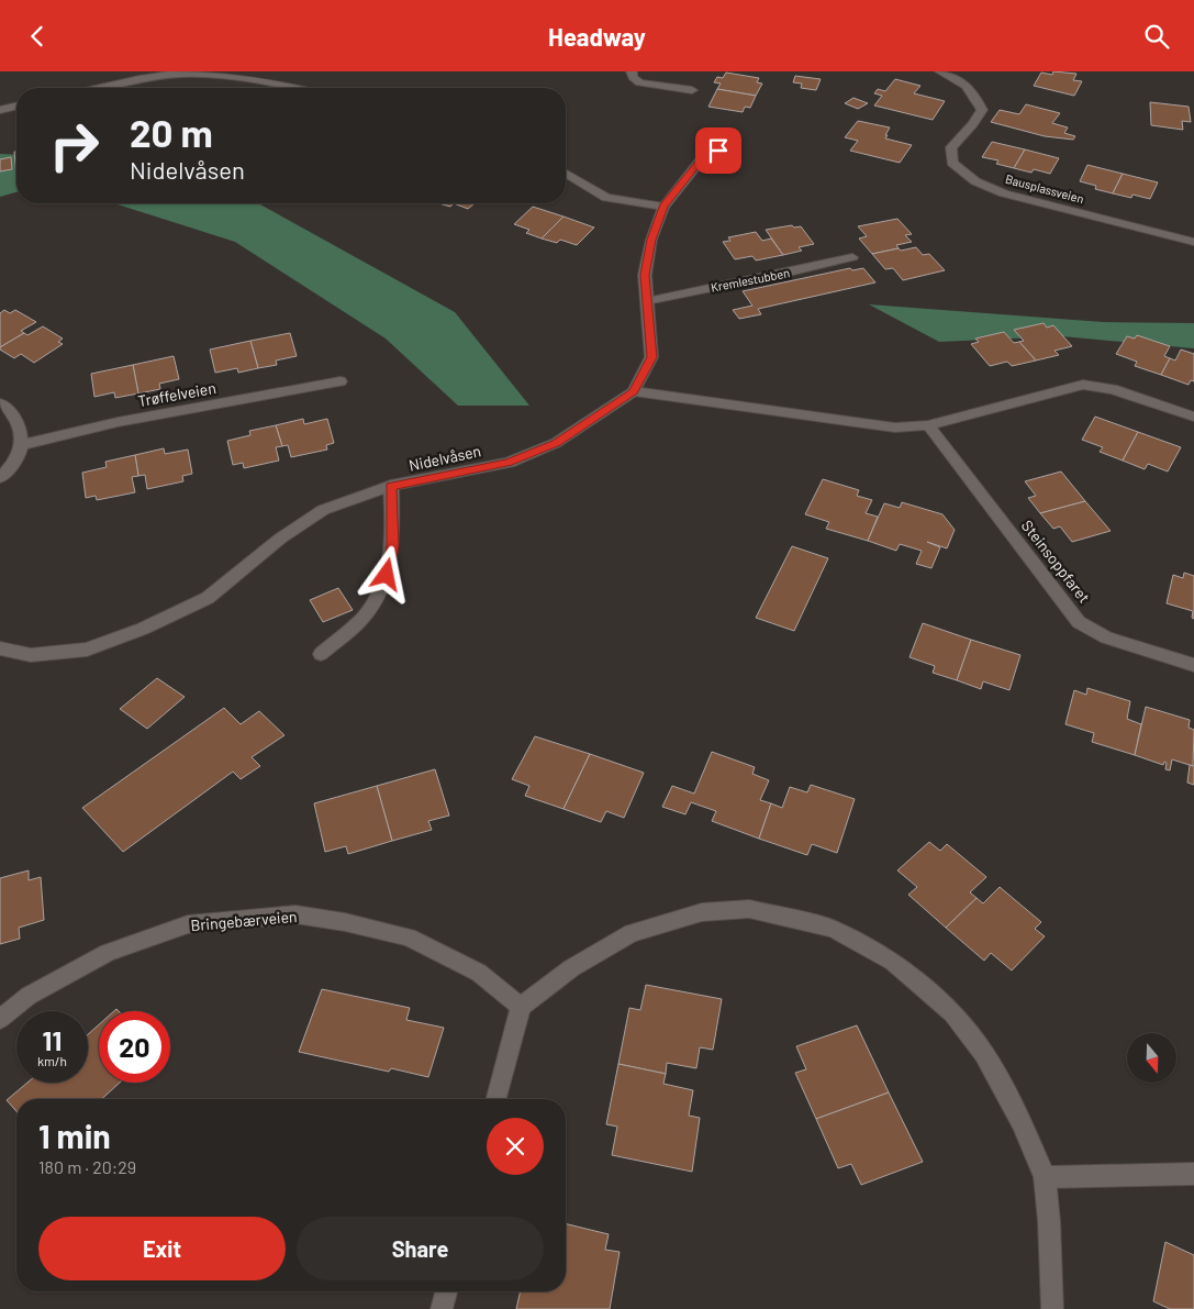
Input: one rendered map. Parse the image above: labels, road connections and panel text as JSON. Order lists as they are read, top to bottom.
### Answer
{
  "streets": {
    "street": [
      "Bausplassveien",
      "Kremlestubben",
      "Trøffelveien",
      "Nidelvåsen",
      "Steinsoppfaret",
      "Bringebærveien"
    ]
  },
  "crossings": [
    ["Kremlestubben", "Nidelvåsen"]
  ],
  "north": "bottom",
  "page": {
    "header": "Headway",
    "turn": ["20 m", "Nidelvåsen"],
    "speed": "11 km/h",
    "limit": "20",
    "heading": ["1 min", "180 m · 20:29"],
    "buttons": ["Exit", "Share"]
  }
}
